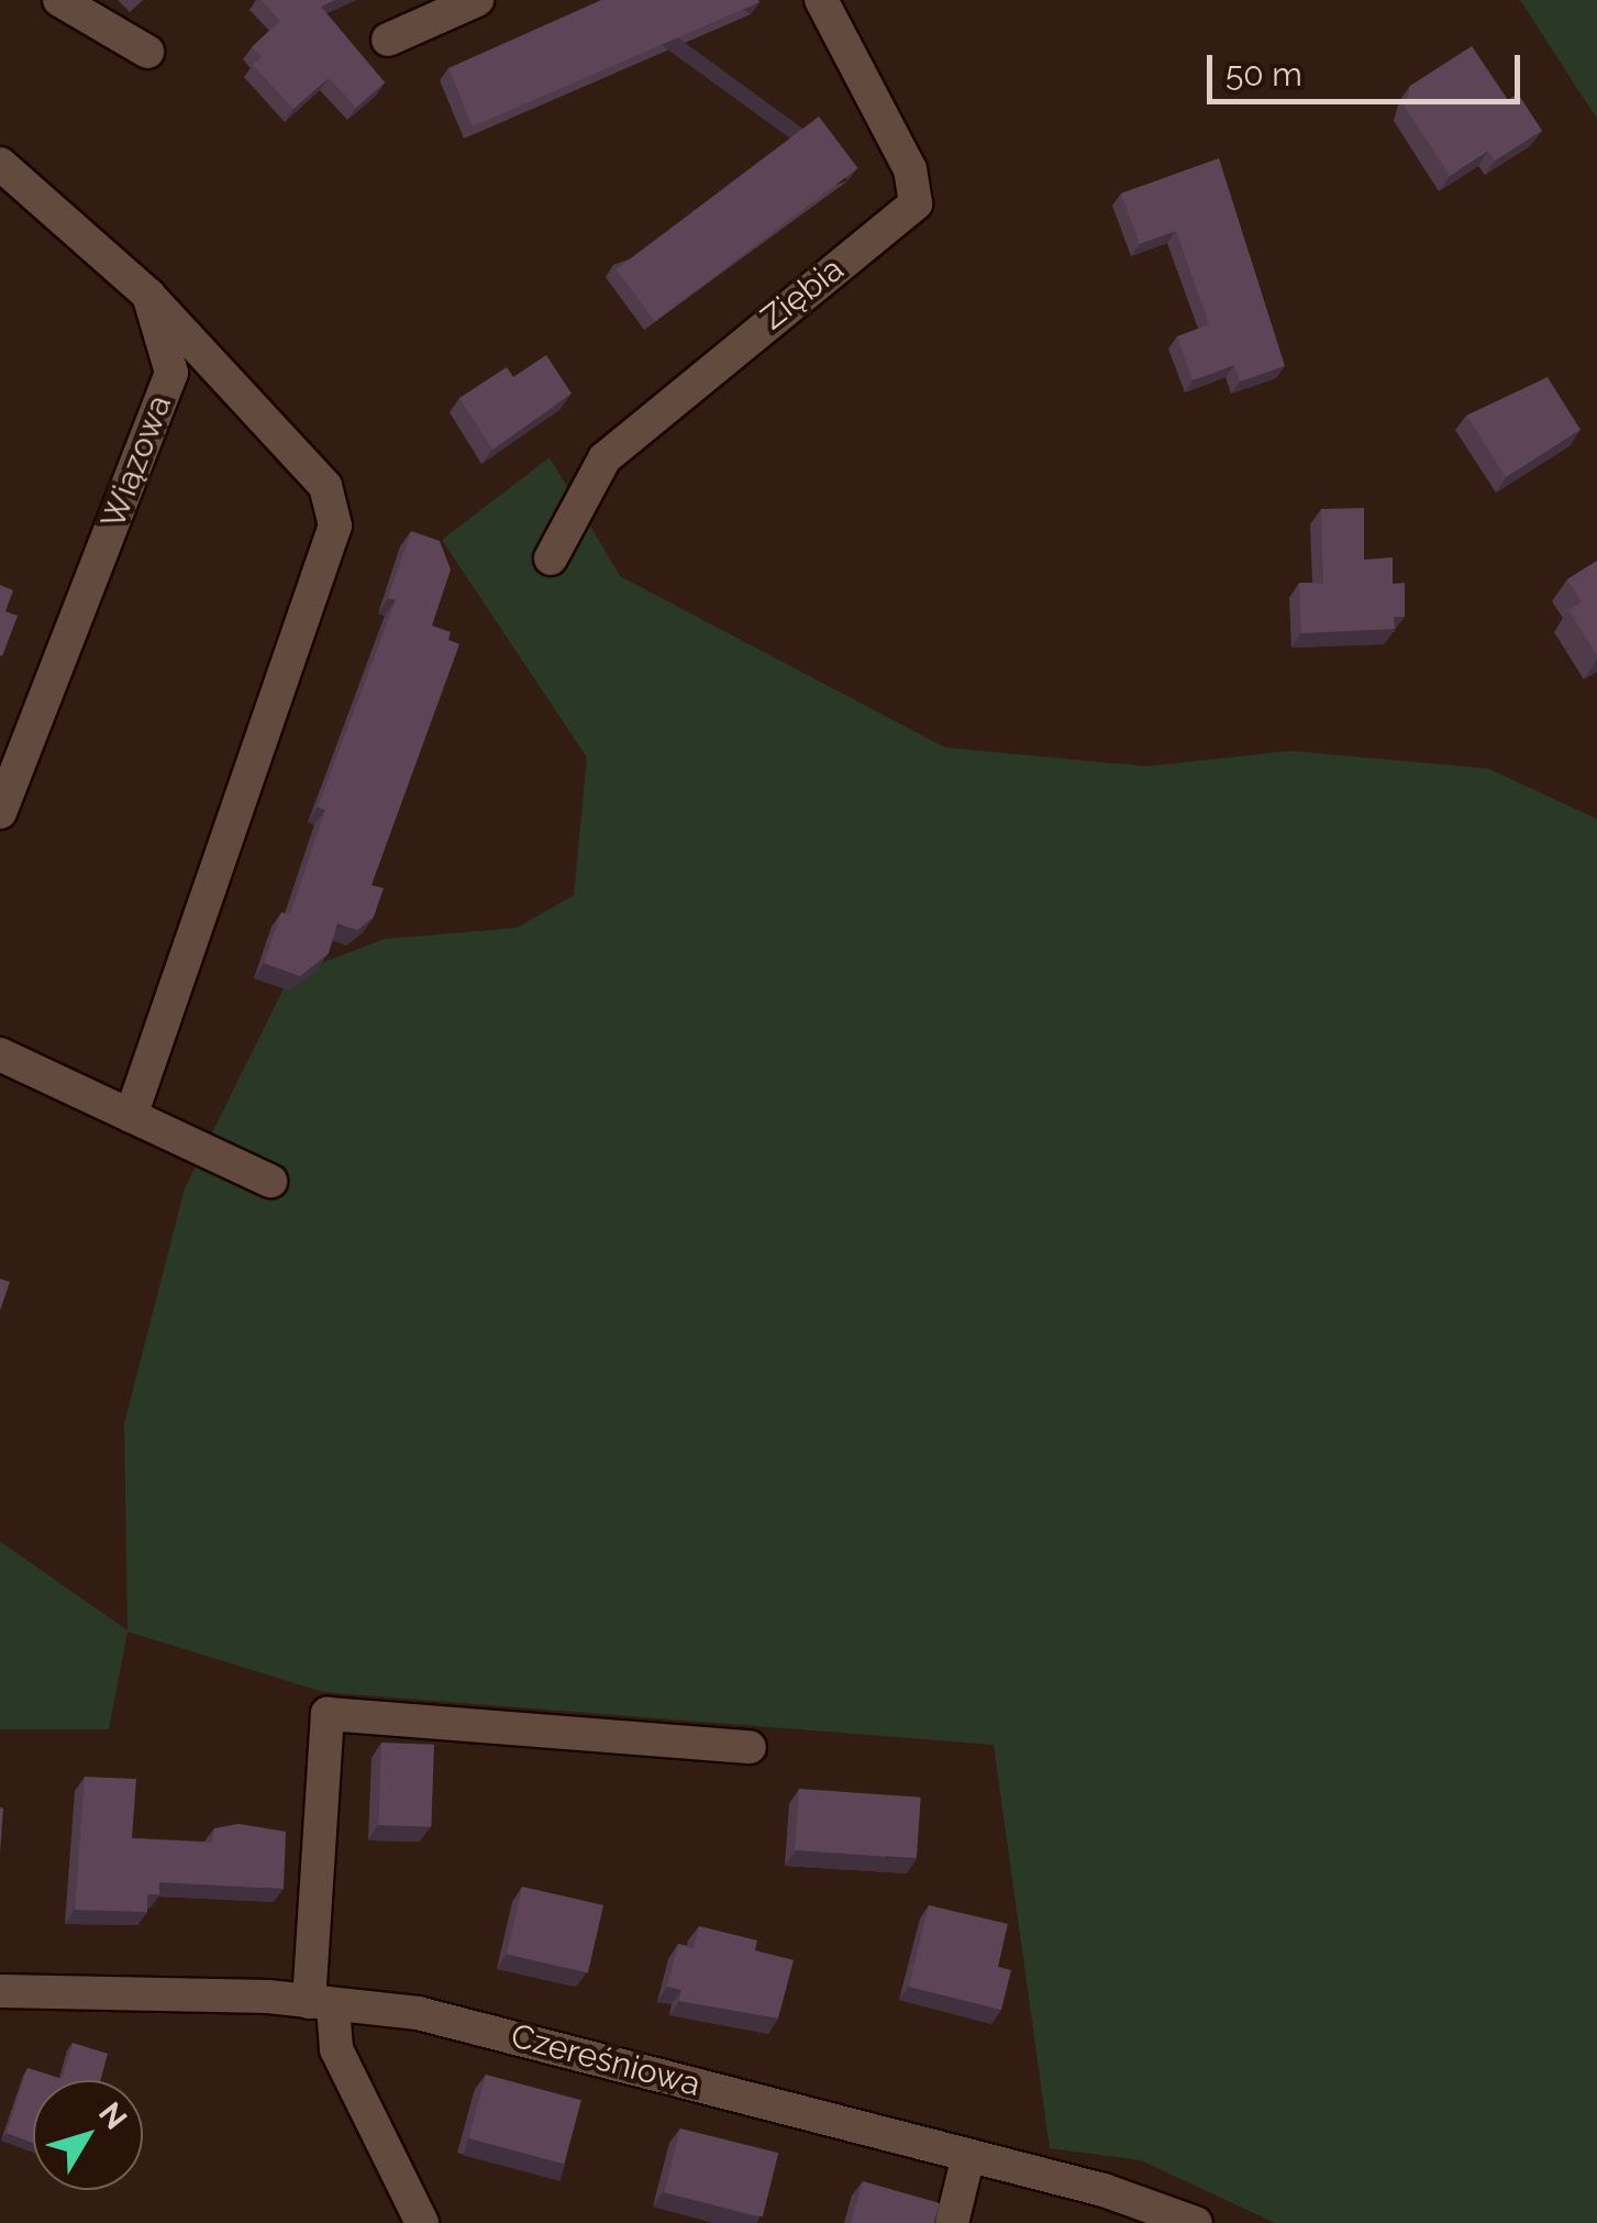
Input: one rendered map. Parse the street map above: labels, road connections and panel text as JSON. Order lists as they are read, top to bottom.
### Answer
{
  "streets": {
    "street": ["Ziębia", "Wiązowa", "Czereśniowa"]
  },
  "scale_bar": "50 m",
  "north": "top right"
}
